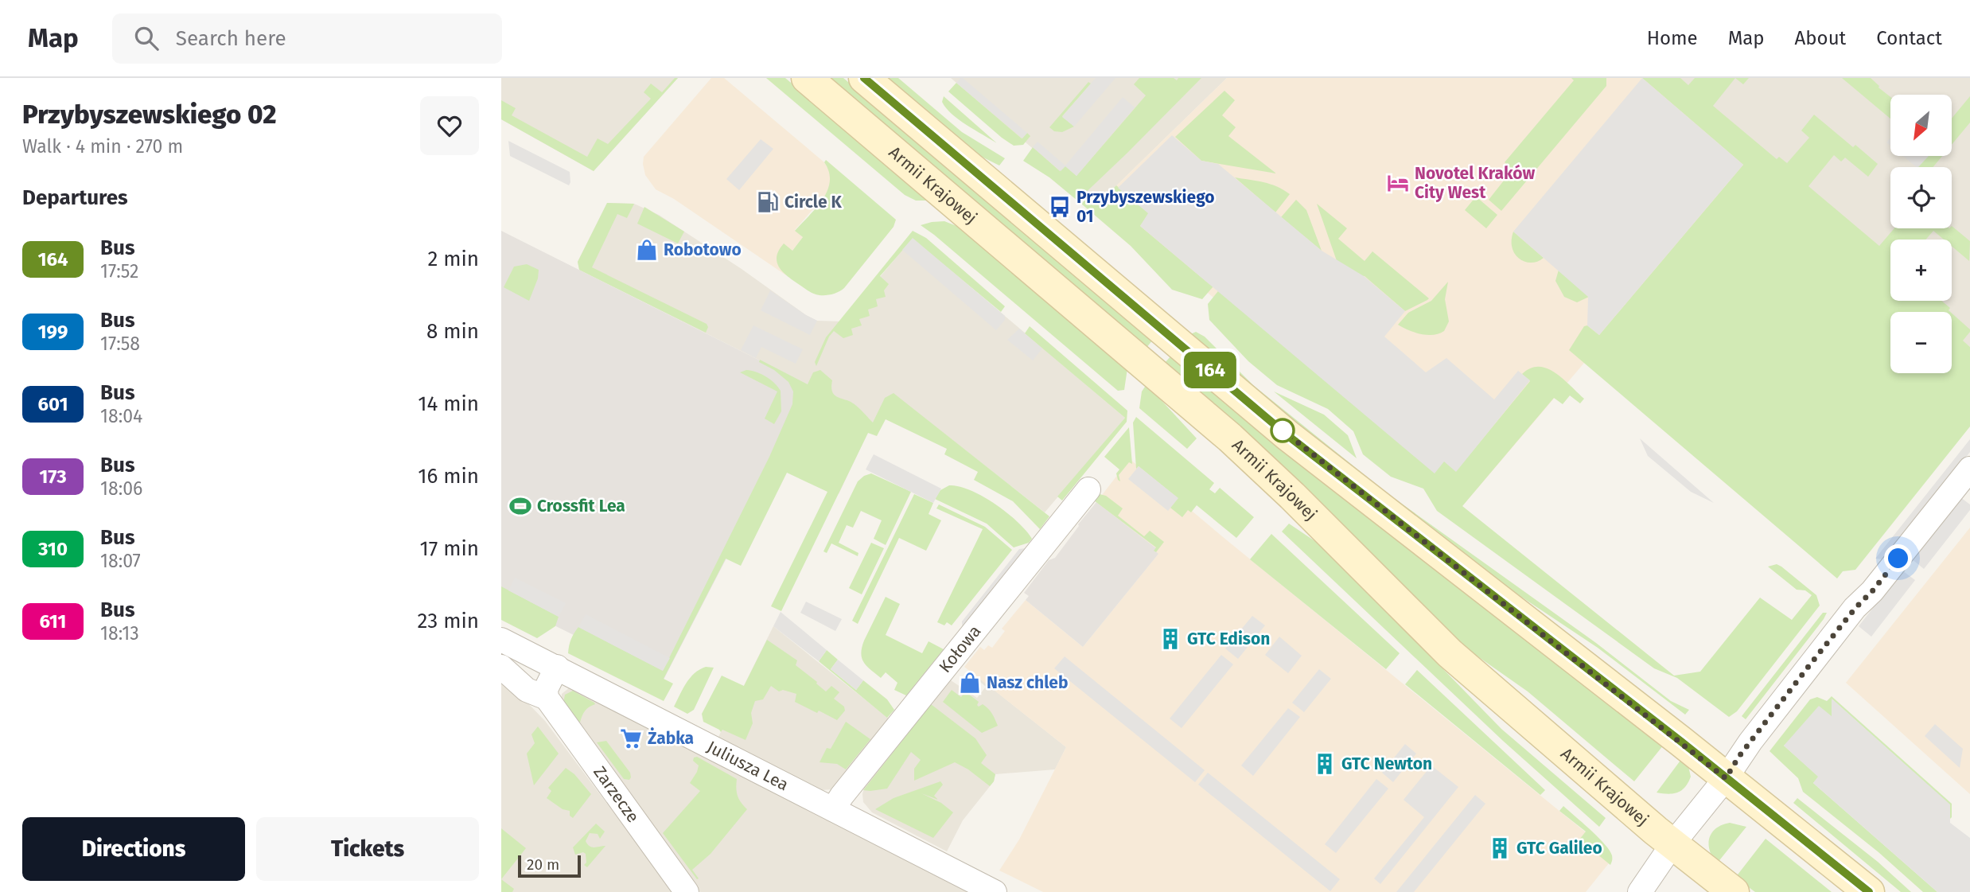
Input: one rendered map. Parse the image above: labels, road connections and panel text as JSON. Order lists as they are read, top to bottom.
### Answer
{
  "streets": {
    "main road": ["Armii Krajowej"],
    "street": ["Kołowa", "Juliusza Lea", "Zarzecze"]
  },
  "crossings": [
    ["Kołowa", "Juliusza Lea"]
  ],
  "places": {
    "hotel": ["Novotel Kraków City West"],
    "fuel station": ["Circle K"],
    "bus stop": ["Przybyszewskiego 01"],
    "shop": ["Robotowo", "Nasz chleb"],
    "sports": ["Crossfit Lea"],
    "building": ["GTC Edison", "GTC Newton", "GTC Galileo"],
    "supermarket": ["Żabka"]
  },
  "lines": ["bus line 164"],
  "scale_bar": "20 m",
  "north": "bottom left",
  "page": {
    "header": "Map",
    "search": "Search here",
    "nav": [
      "Home",
      "Map",
      "About",
      "Contact"
    ],
    "heading": [
      ["Przybyszewskiego 02", "Walk · 4 min · 270 m"],
      "Departures"
    ],
    "on_map": "164",
    "map_buttons": ["+", "−"],
    "list": [
      {
        "mark": "164",
        "name": "Bus",
        "note": "17:52",
        "value": "2 min"
      },
      {
        "mark": "199",
        "name": "Bus",
        "note": "17:58",
        "value": "8 min"
      },
      {
        "mark": "601",
        "name": "Bus",
        "note": "18:04",
        "value": "14 min"
      },
      {
        "mark": "173",
        "name": "Bus",
        "note": "18:06",
        "value": "16 min"
      },
      {
        "mark": "310",
        "name": "Bus",
        "note": "18:07",
        "value": "17 min"
      },
      {
        "mark": "611",
        "name": "Bus",
        "note": "18:13",
        "value": "23 min"
      }
    ],
    "buttons": ["Directions", "Tickets"],
    "scale": "20 m"
  }
}
